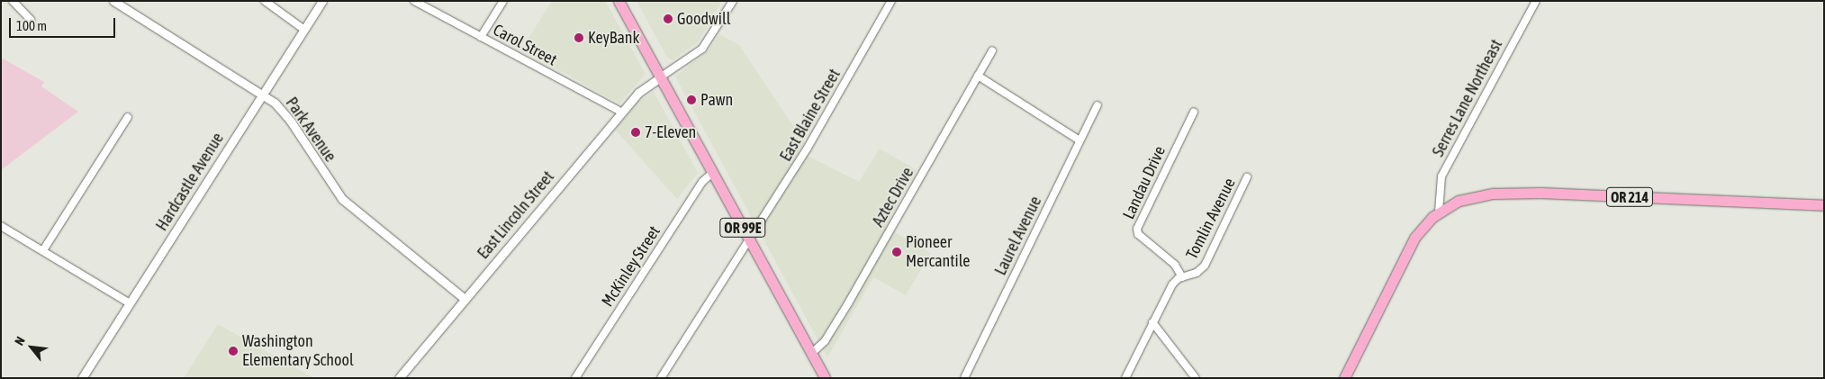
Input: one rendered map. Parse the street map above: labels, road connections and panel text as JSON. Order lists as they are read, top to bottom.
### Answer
{
  "streets": {
    "main road": ["OR 214", "OR 99E"],
    "street": [
      "Carol Street",
      "Serres Lane Northeast",
      "East Blaine Street",
      "Park Avenue",
      "Hardcastle Avenue",
      "Landau Drive",
      "Aztec Drive",
      "East Lincoln Street",
      "Tomlin Avenue",
      "Laurel Avenue",
      "McKinley Street"
    ]
  },
  "crossings": [
    ["Carol Street", "East Lincoln Street"],
    ["Serres Lane Northeast", "OR 214"],
    ["East Blaine Street", "OR 99E"],
    ["Park Avenue", "Hardcastle Avenue"],
    ["Park Avenue", "East Lincoln Street"],
    ["Landau Drive", "Tomlin Avenue"],
    ["Aztec Drive", "OR 99E"],
    ["East Lincoln Street", "OR 99E"],
    ["OR 99E", "McKinley Street"]
  ],
  "places": [
    "Goodwill",
    "KeyBank",
    "Pawn",
    "7-Eleven",
    "Pioneer Mercantile",
    "Washington Elementary School"
  ],
  "scale_bar": "100 m",
  "north": "top left"
}
